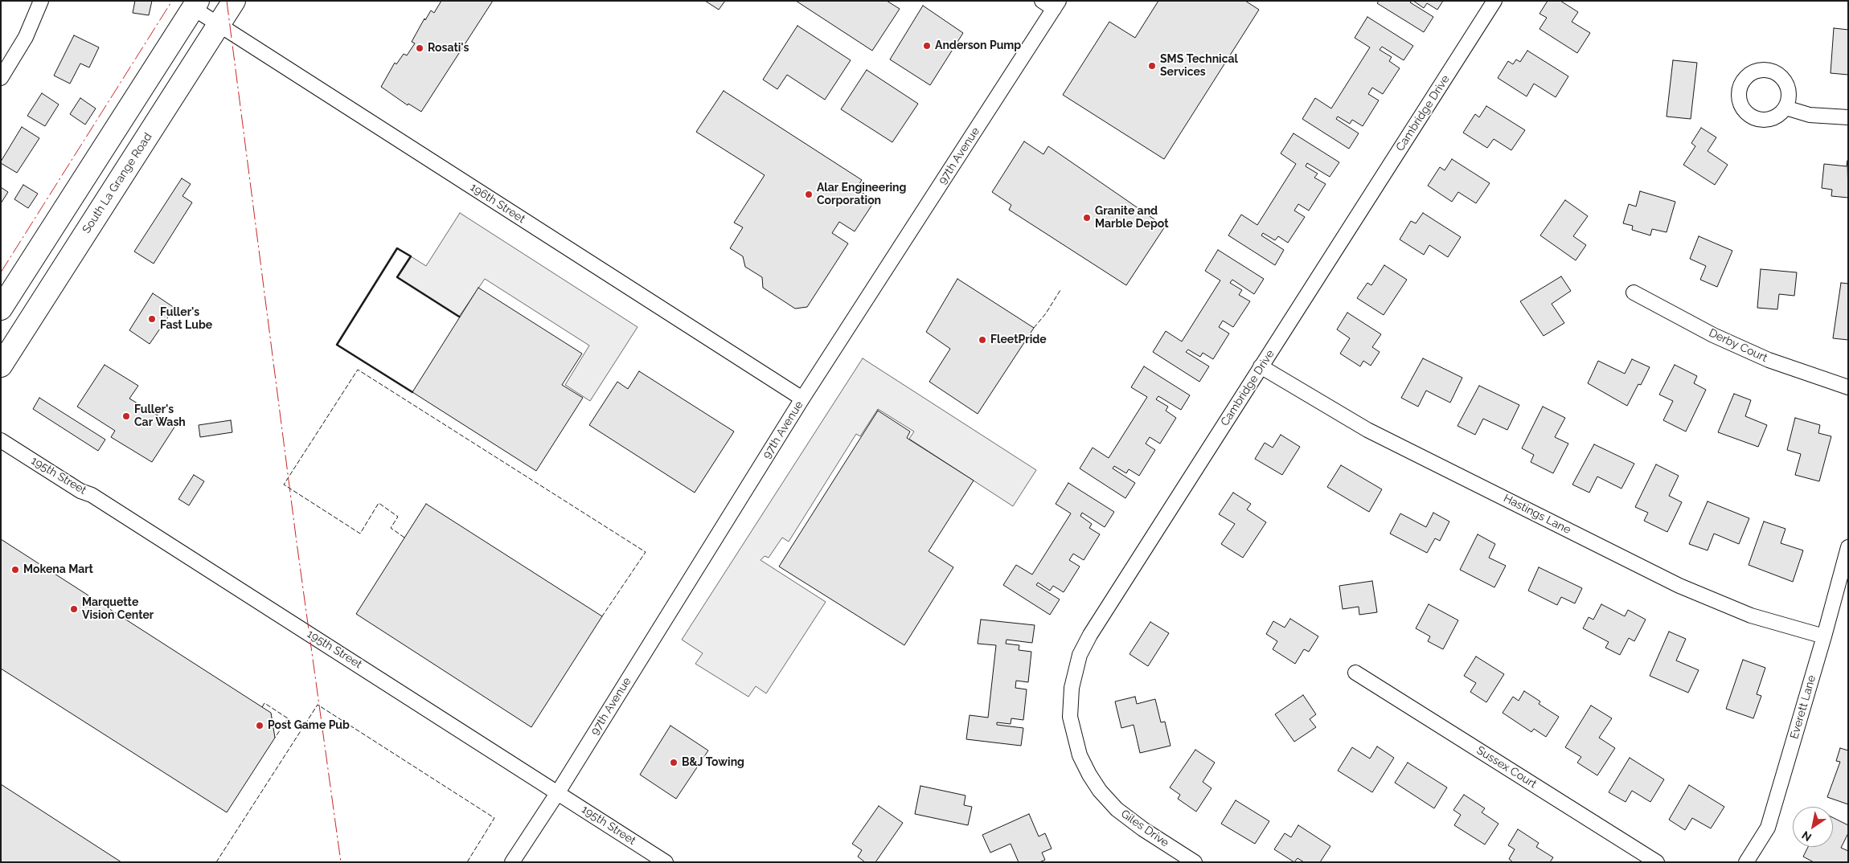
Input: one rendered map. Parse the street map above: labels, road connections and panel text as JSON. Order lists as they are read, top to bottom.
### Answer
{
  "streets": {
    "main road": ["South La Grange Road"],
    "street": [
      "Cambridge Drive",
      "97th Avenue",
      "196th Street",
      "Derby Court",
      "195th Street",
      "Hastings Lane",
      "Everett Lane",
      "Sussex Court",
      "Giles Drive"
    ]
  },
  "crossings": [
    ["Cambridge Drive", "Hastings Lane"],
    ["Cambridge Drive", "Giles Drive"],
    ["97th Avenue", "196th Street"],
    ["97th Avenue", "195th Street"],
    ["South La Grange Road", "196th Street"],
    ["Hastings Lane", "Everett Lane"]
  ],
  "places": [
    "Anderson Pump",
    "Rosati's",
    "SMS Technical Services",
    "Alar Engineering Corporation",
    "Granite and Marble Depot",
    "Fuller's Fast Lube",
    "FleetPride",
    "Fuller's Car Wash",
    "Mokena Mart",
    "Marquette Vision Center",
    "Post Game Pub",
    "B&J Towing"
  ],
  "north": "bottom left"
}
